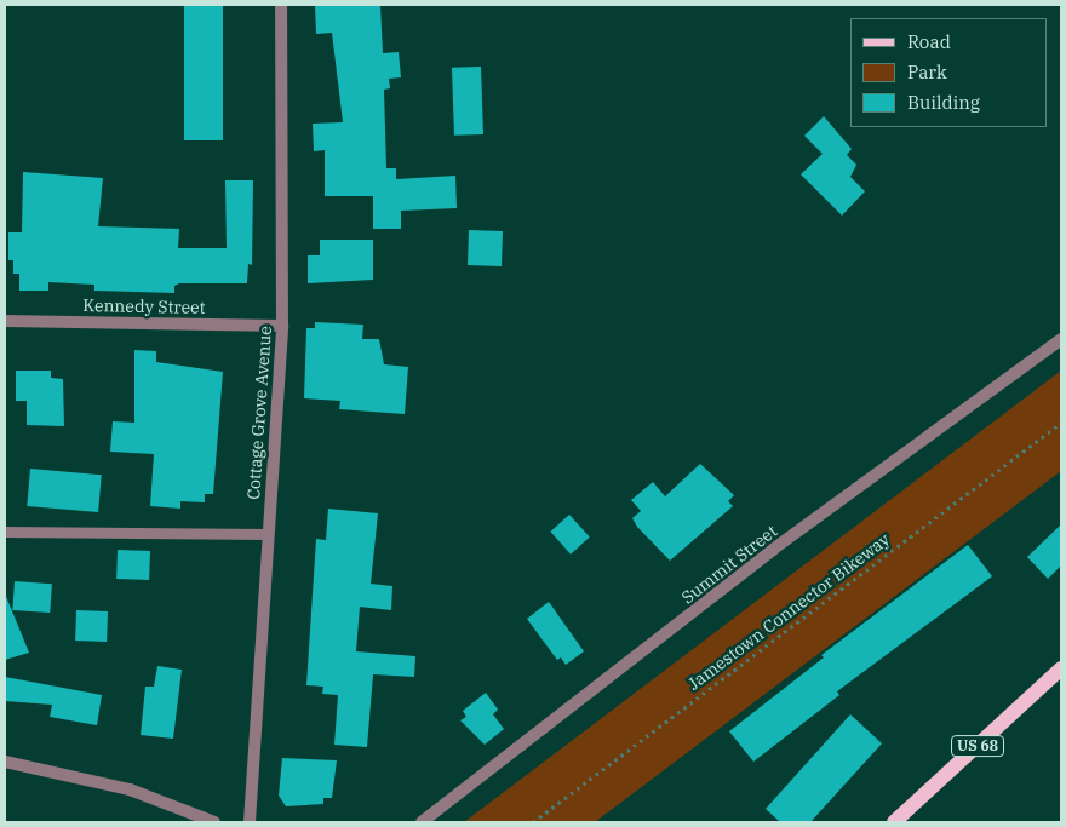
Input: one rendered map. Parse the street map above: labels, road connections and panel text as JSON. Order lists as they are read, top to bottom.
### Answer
{
  "streets": {
    "main road": ["US 68"],
    "street": ["Kennedy Street", "Cottage Grove Avenue", "Summit Street"],
    "path": ["Jamestown Connector Bikeway"]
  },
  "crossings": [
    ["Kennedy Street", "Cottage Grove Avenue"]
  ],
  "legend": ["Road", "Park", "Building"]
}
